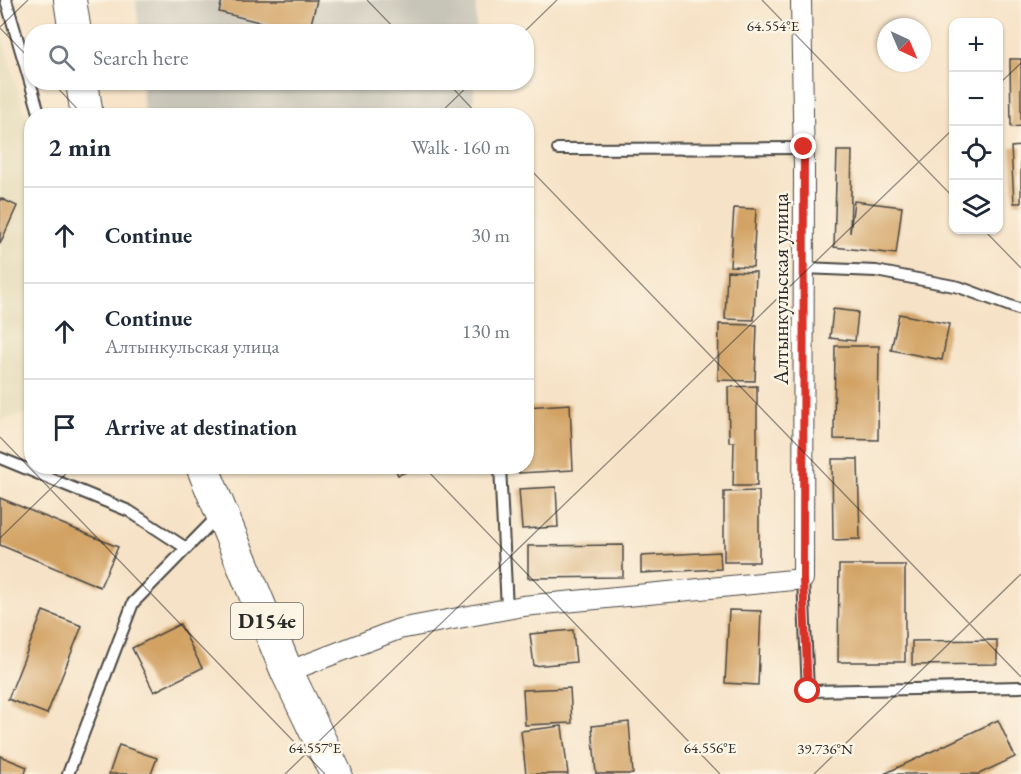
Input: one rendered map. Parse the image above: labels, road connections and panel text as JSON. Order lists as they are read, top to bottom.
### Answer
{
  "streets": {
    "main road": ["D154e"],
    "street": ["Алтынкульская улица"]
  },
  "north": "bottom right",
  "page": {
    "map_buttons": ["+", "−"],
    "search": "Search here",
    "heading": ["2 min", "Walk · 160 m"],
    "list": [
      ["Continue", "30 m"],
      ["Continue", "Алтынкульская улица", "130 m"],
      "Arrive at destination"
    ]
  },
  "coordinates": [
    "64.554°E",
    "64.557°E",
    "64.556°E",
    "39.736°N"
  ]
}
